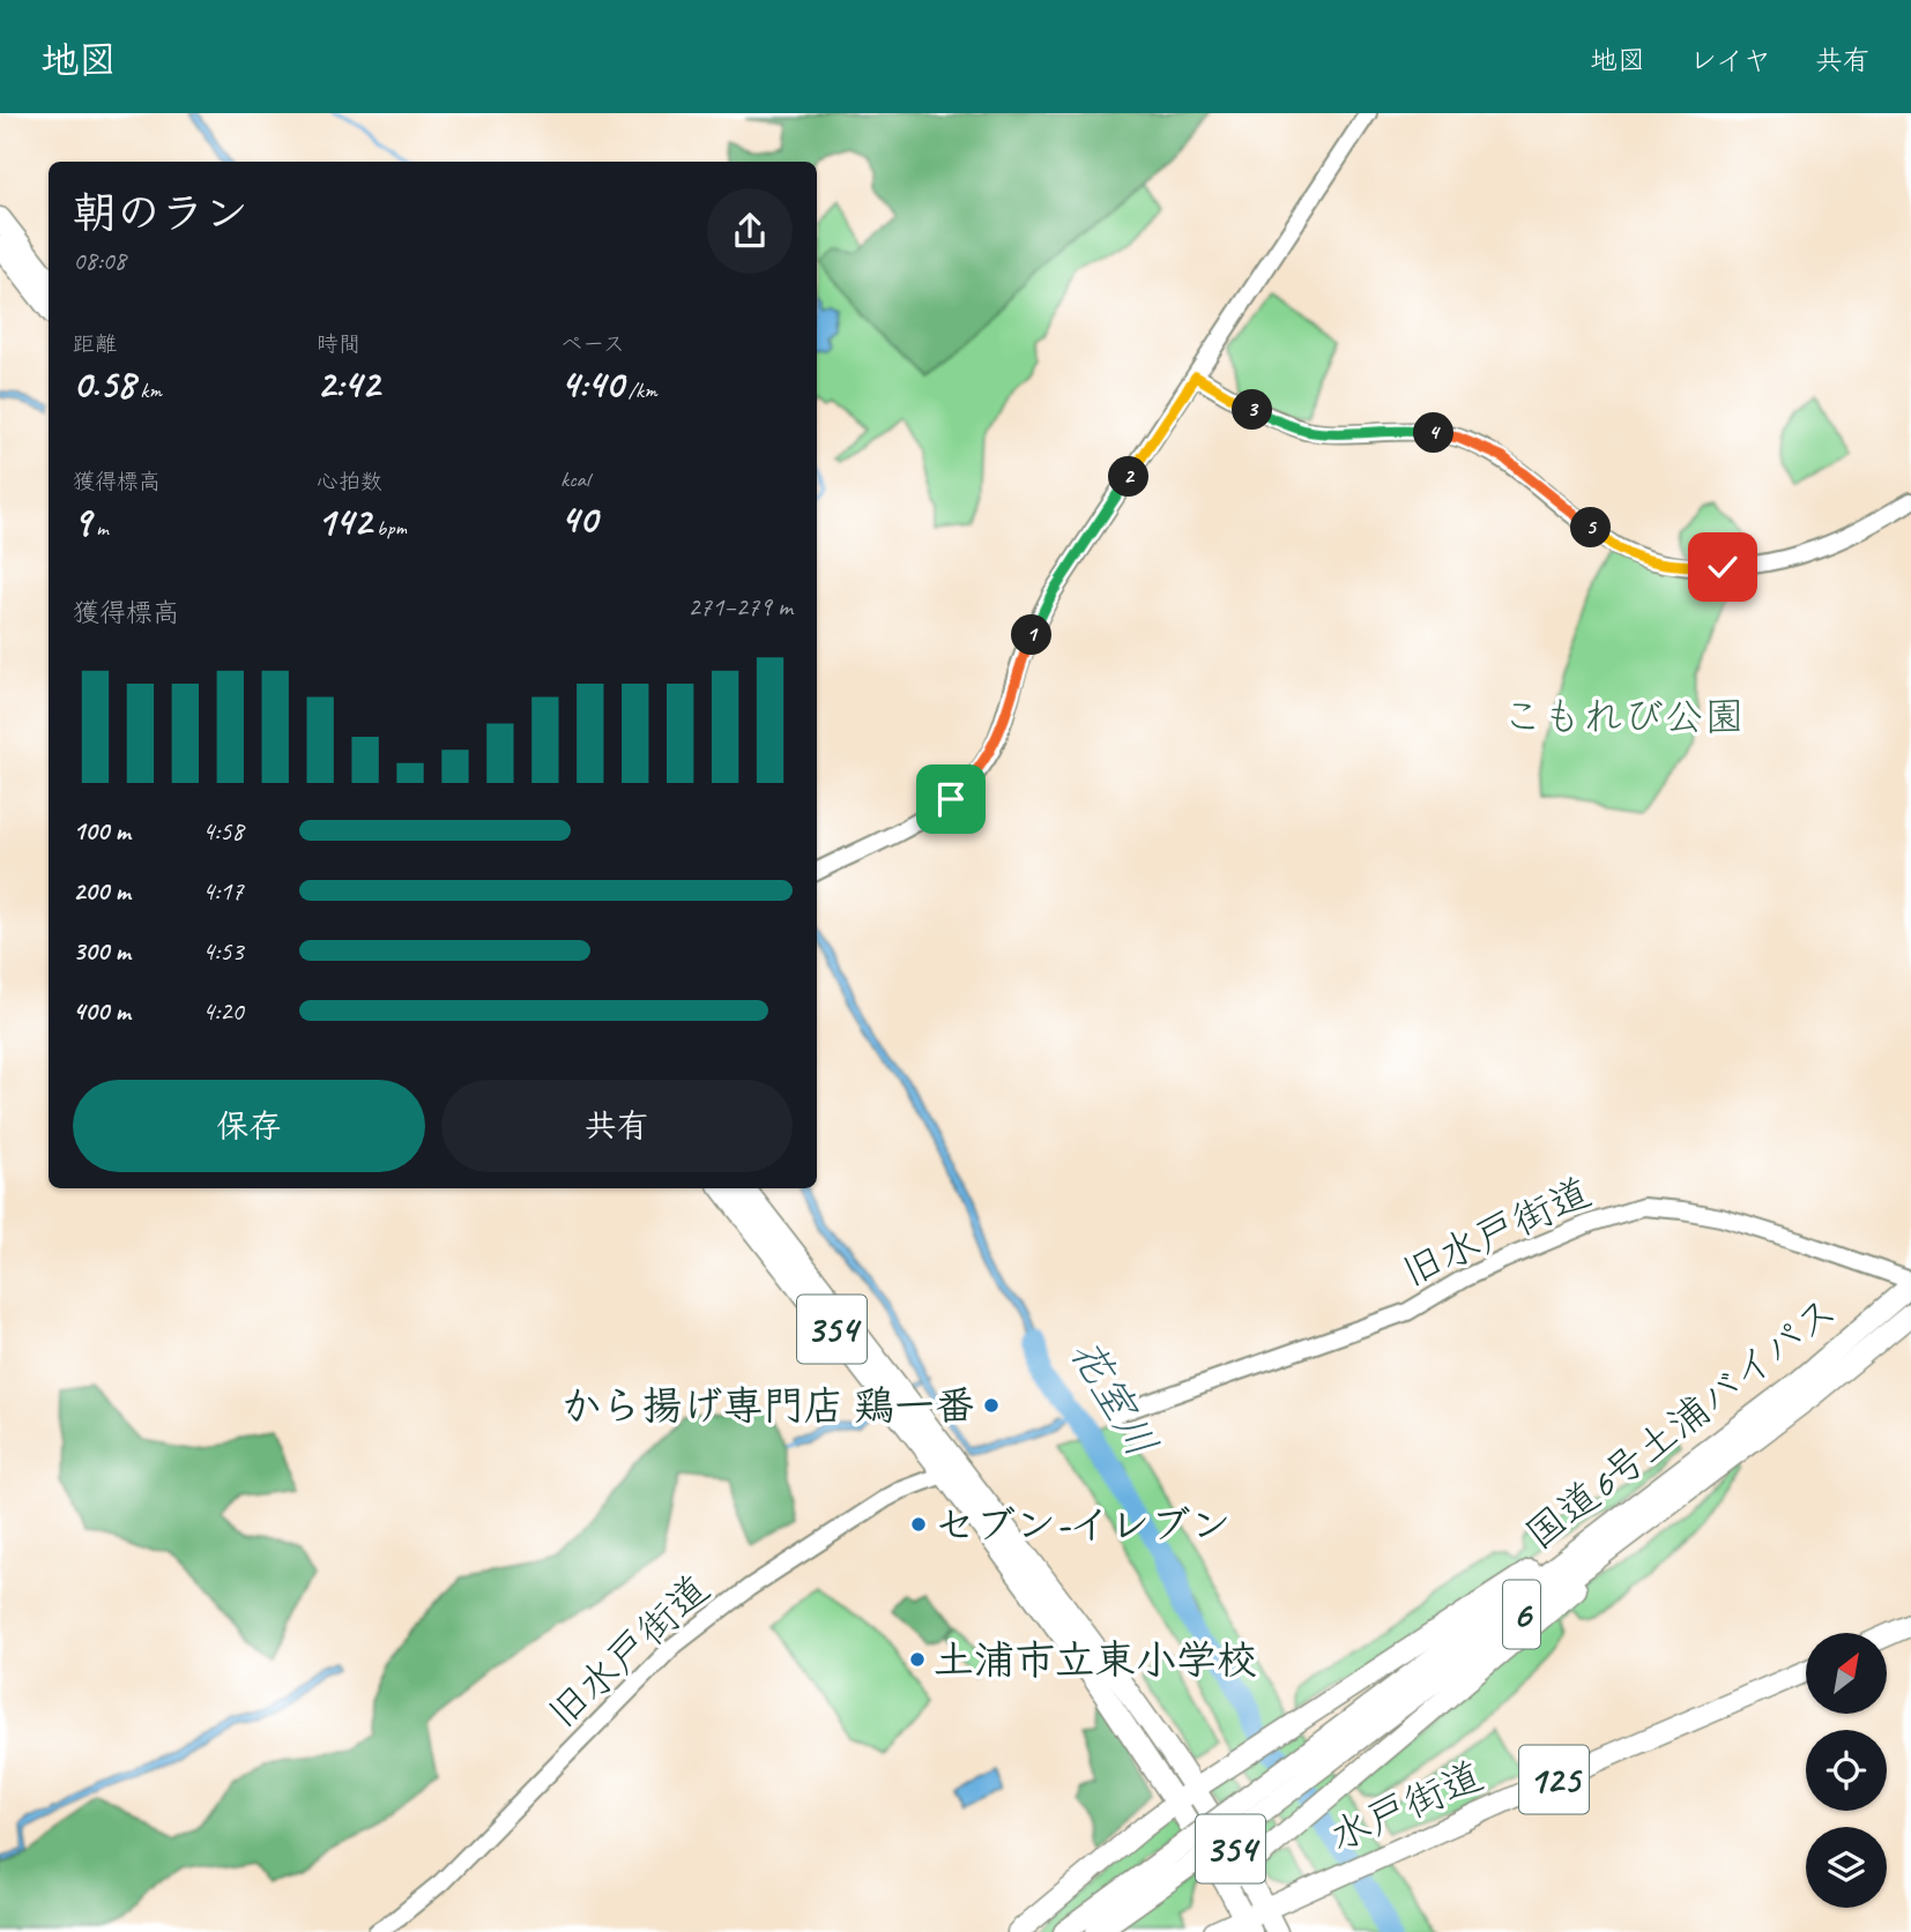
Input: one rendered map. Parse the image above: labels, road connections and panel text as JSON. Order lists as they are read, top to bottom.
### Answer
{
  "streets": {
    "highway": [
      "354",
      "国道6号土浦バイパス",
      "6",
      "125",
      "水戸街道"
    ],
    "street": ["旧水戸街道"]
  },
  "crossings": [
    ["旧水戸街道", "354"],
    ["旧水戸街道", "国道6号土浦バイパス"],
    ["354", "水戸街道"]
  ],
  "water": ["花室川"],
  "parks": ["こもれび公園"],
  "places": ["から揚げ専門店 鶏一番", "セブン-イレブン", "土浦市立東小学校"],
  "north": "top right",
  "page": {
    "header": "地図",
    "nav": ["地図", "レイヤ", "共有"],
    "heading": ["朝のラン", "08:08"],
    "stats": [
      ["距離", "0.58 km"],
      ["時間", "2:42"],
      ["ペース", "4:40 /km"],
      ["獲得標高", "9 m"],
      ["心拍数", "142 bpm"],
      ["kcal", "40"]
    ],
    "pins": [
      "3",
      "4",
      "2",
      "5",
      "1"
    ],
    "chart": ["獲得標高", "271–279 m"],
    "list": [
      {
        "name": "100 m",
        "note": "4:58"
      },
      {
        "name": "200 m",
        "note": "4:17"
      },
      {
        "name": "300 m",
        "note": "4:53"
      },
      {
        "name": "400 m",
        "note": "4:20"
      }
    ],
    "buttons": ["保存", "共有"]
  }
}
